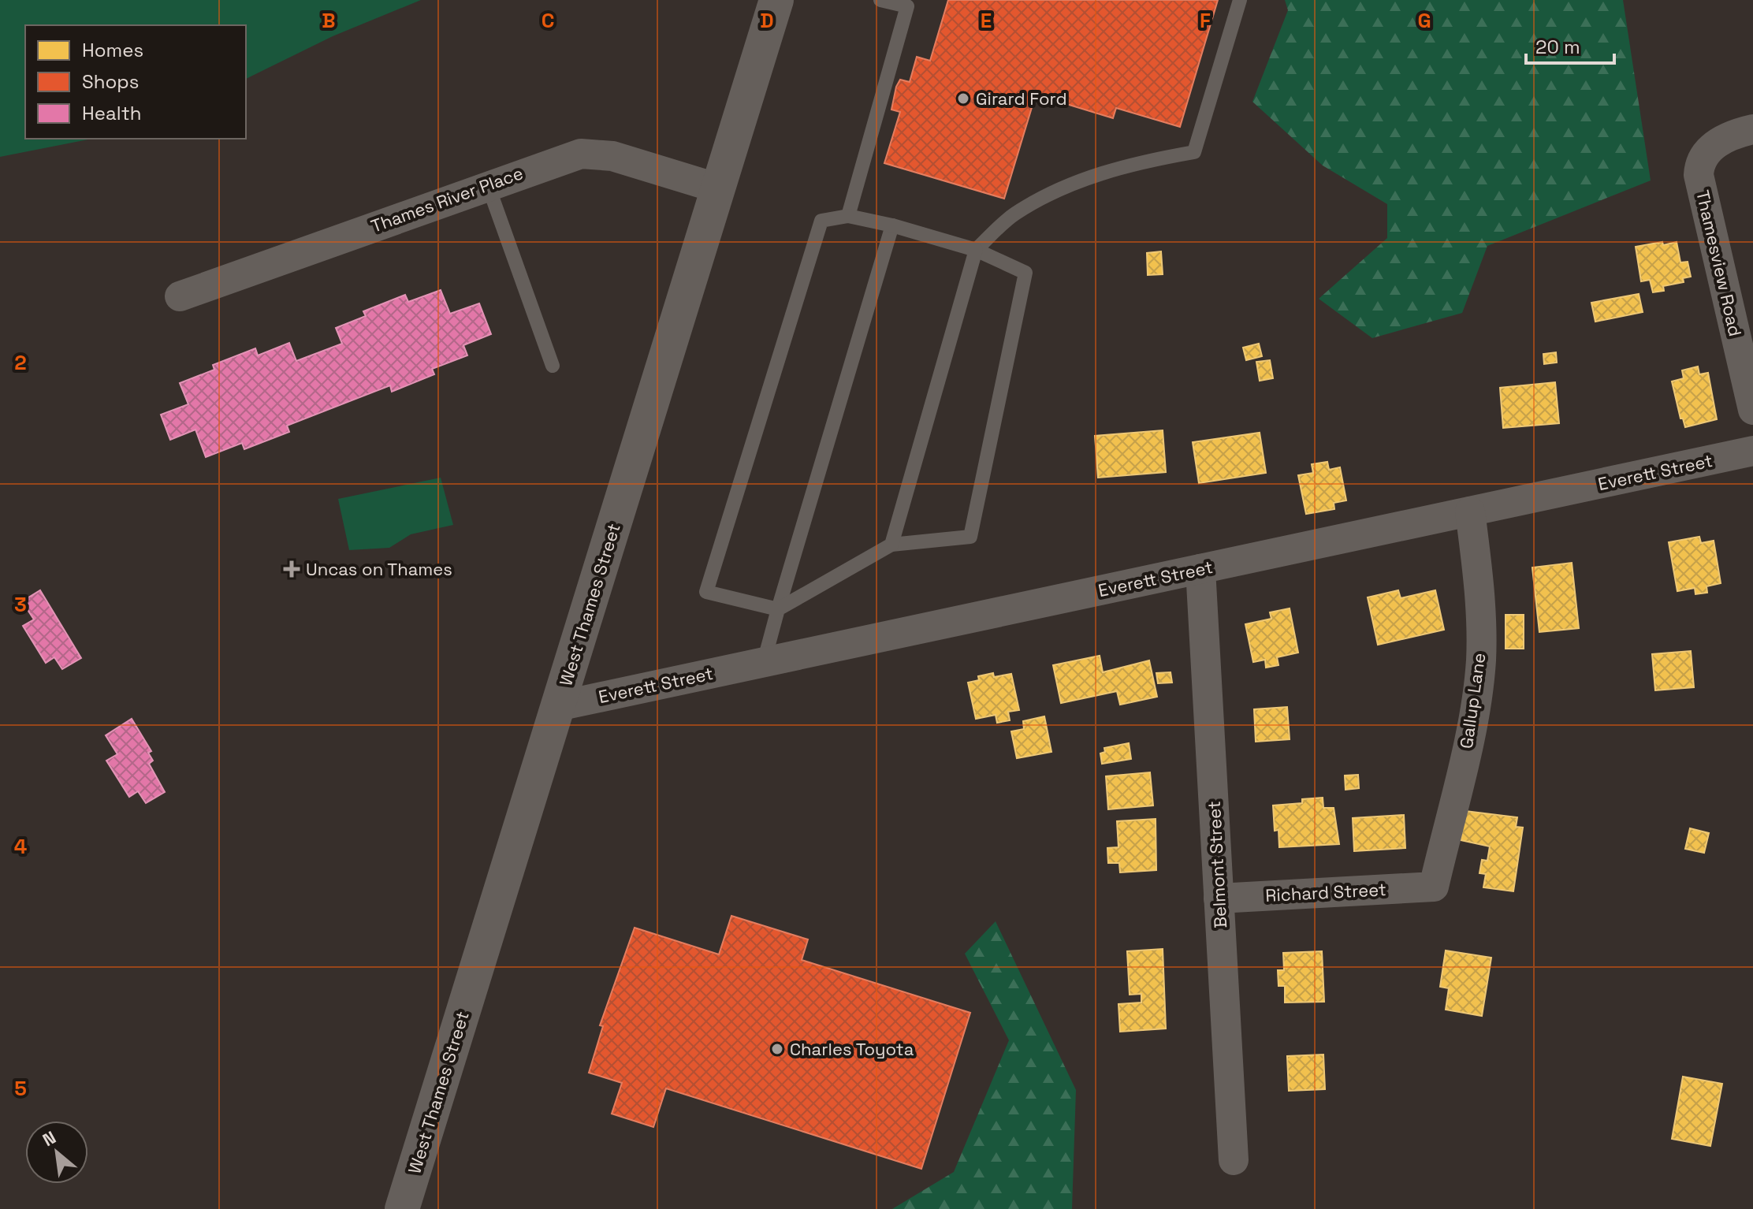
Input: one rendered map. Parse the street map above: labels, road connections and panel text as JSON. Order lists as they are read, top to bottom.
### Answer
{
  "streets": {
    "main road": ["West Thames Street"],
    "street": [
      "Thames River Place",
      "Thamesview Road",
      "Everett Street",
      "Gallup Lane",
      "Belmont Street",
      "Richard Street"
    ]
  },
  "crossings": [
    ["Thames River Place", "West Thames Street"],
    ["Everett Street", "West Thames Street"],
    ["Everett Street", "Gallup Lane"],
    ["Everett Street", "Belmont Street"],
    ["Gallup Lane", "Richard Street"],
    ["Belmont Street", "Richard Street"]
  ],
  "places": {
    "other": ["Girard Ford", "Charles Toyota"],
    "health": ["Uncas on Thames"]
  },
  "legend": ["Homes", "Shops", "Health"],
  "scale_bar": "20 m",
  "north": "top left",
  "grid": {
    "columns": [
      "B",
      "C",
      "D",
      "E",
      "F",
      "G"
    ],
    "rows": [
      "2",
      "3",
      "4",
      "5"
    ]
  }
}
